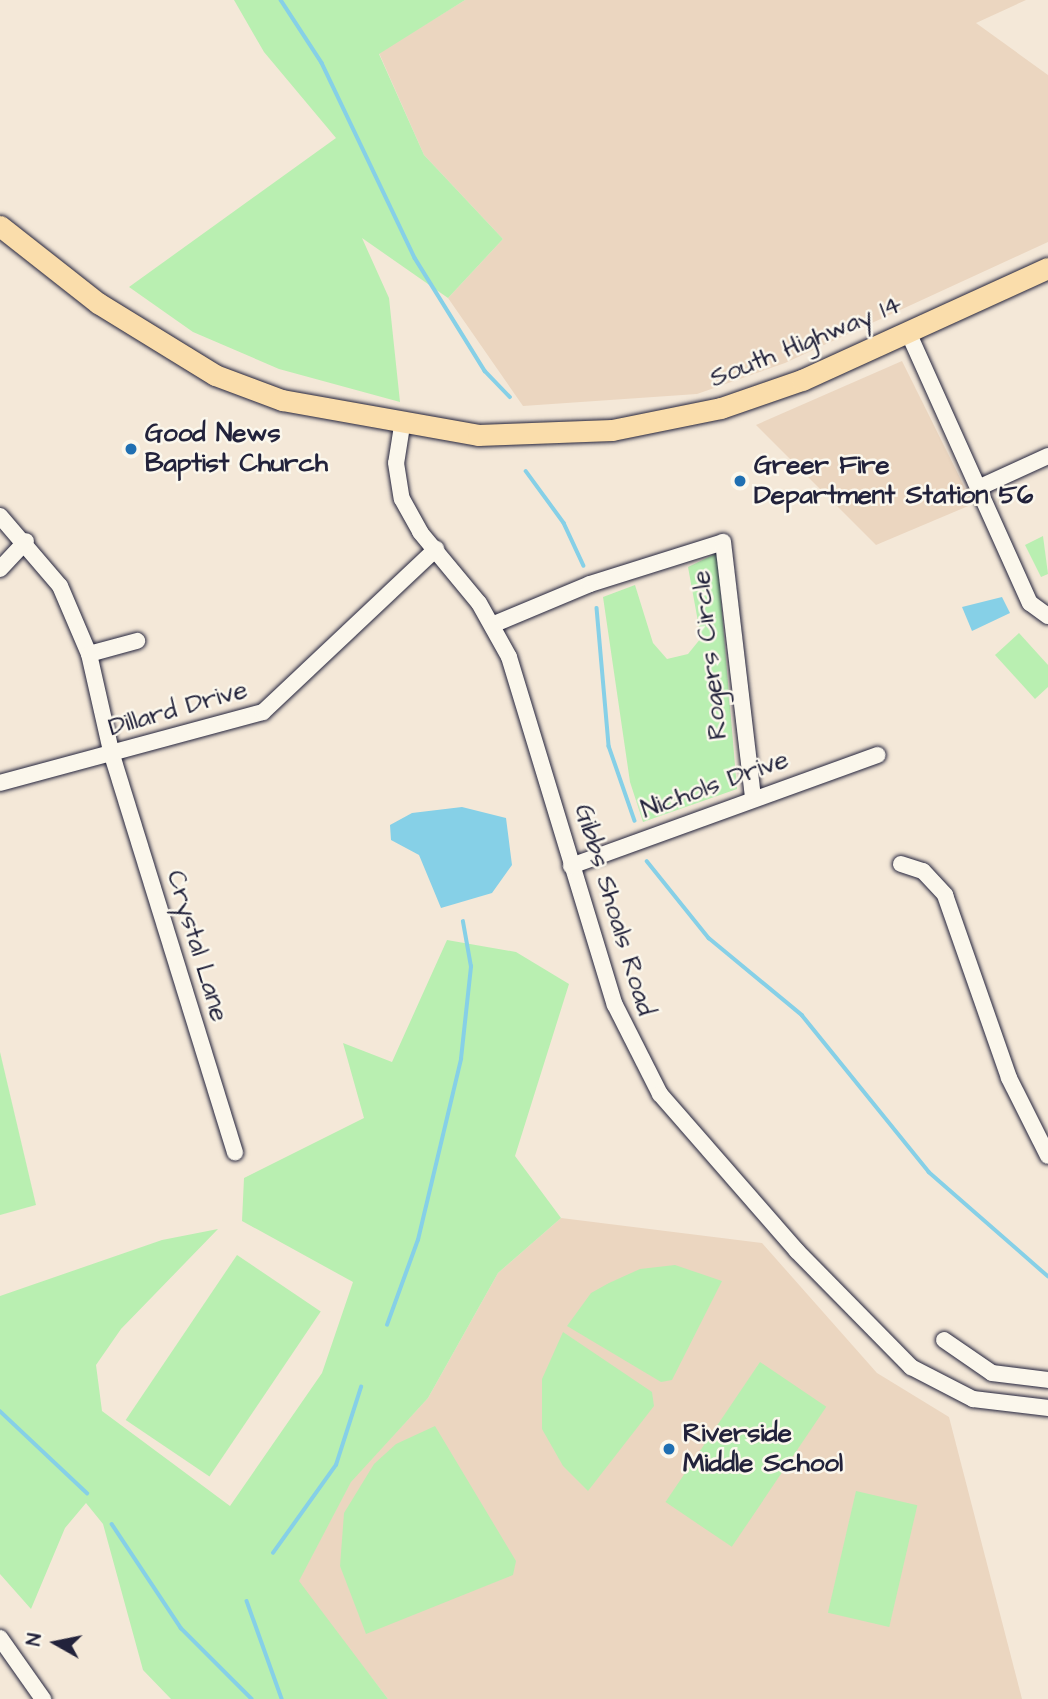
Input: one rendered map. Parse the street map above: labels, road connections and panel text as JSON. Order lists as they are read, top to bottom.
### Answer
{
  "streets": {
    "main road": ["South Highway 14"],
    "street": [
      "Rogers Circle",
      "Dillard Drive",
      "Nichols Drive",
      "Gibbs Shoals Road",
      "Crystal Lane"
    ]
  },
  "crossings": [
    ["South Highway 14", "Gibbs Shoals Road"],
    ["Rogers Circle", "Nichols Drive"],
    ["Rogers Circle", "Gibbs Shoals Road"],
    ["Dillard Drive", "Gibbs Shoals Road"],
    ["Dillard Drive", "Crystal Lane"],
    ["Nichols Drive", "Gibbs Shoals Road"]
  ],
  "places": ["Good News Baptist Church", "Greer Fire Department Station 56", "Riverside Middle School"],
  "north": "left"
}
